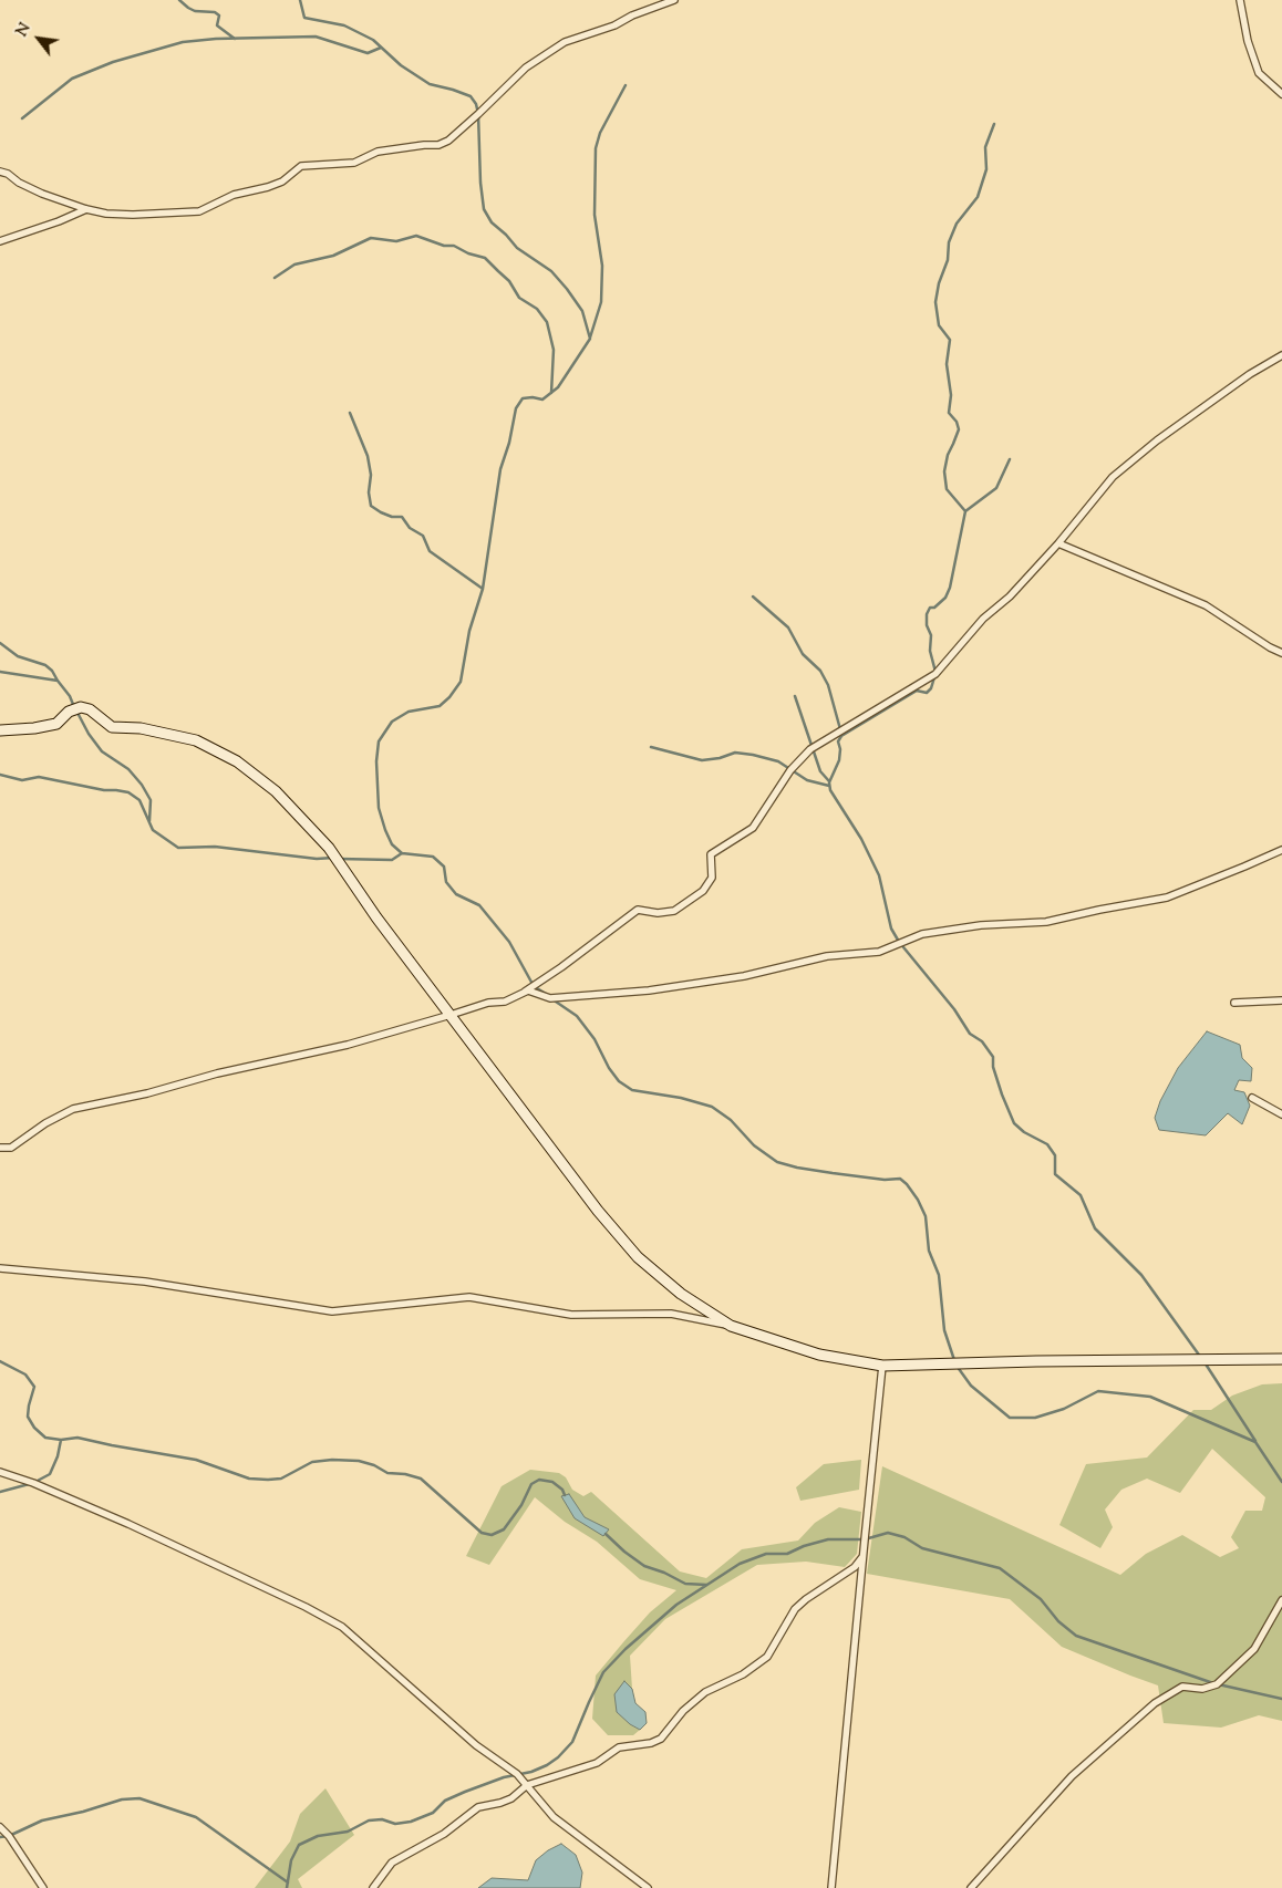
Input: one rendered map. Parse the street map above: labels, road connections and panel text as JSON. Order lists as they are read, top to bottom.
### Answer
{
  "north": "top left"
}
